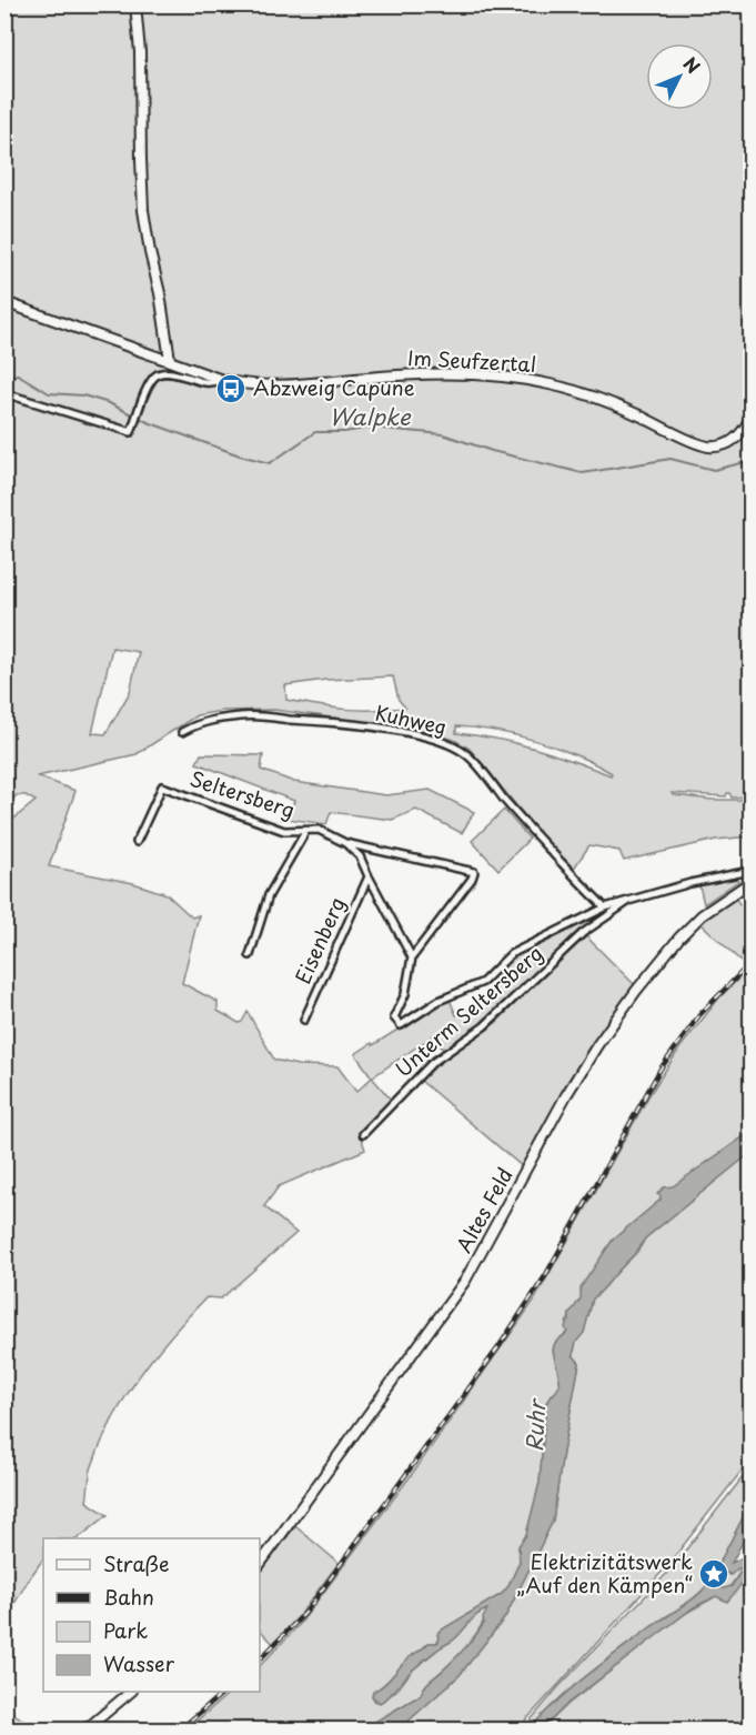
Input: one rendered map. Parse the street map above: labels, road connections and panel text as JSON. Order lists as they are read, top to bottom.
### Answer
{
  "streets": {
    "main road": ["Im Seufzertal", "Altes Feld"],
    "street": [
      "Kuhweg",
      "Seltersberg",
      "Eisenberg",
      "Unterm Seltersberg"
    ]
  },
  "crossings": [
    ["Seltersberg", "Eisenberg"]
  ],
  "water": ["Walpke", "Ruhr"],
  "places": {
    "bus stop": ["Abzweig Capune"],
    "place": ["Elektrizitätswerk „Auf den Kämpen“"]
  },
  "legend": [
    "Straße",
    "Bahn",
    "Park",
    "Wasser"
  ],
  "north": "top right"
}
